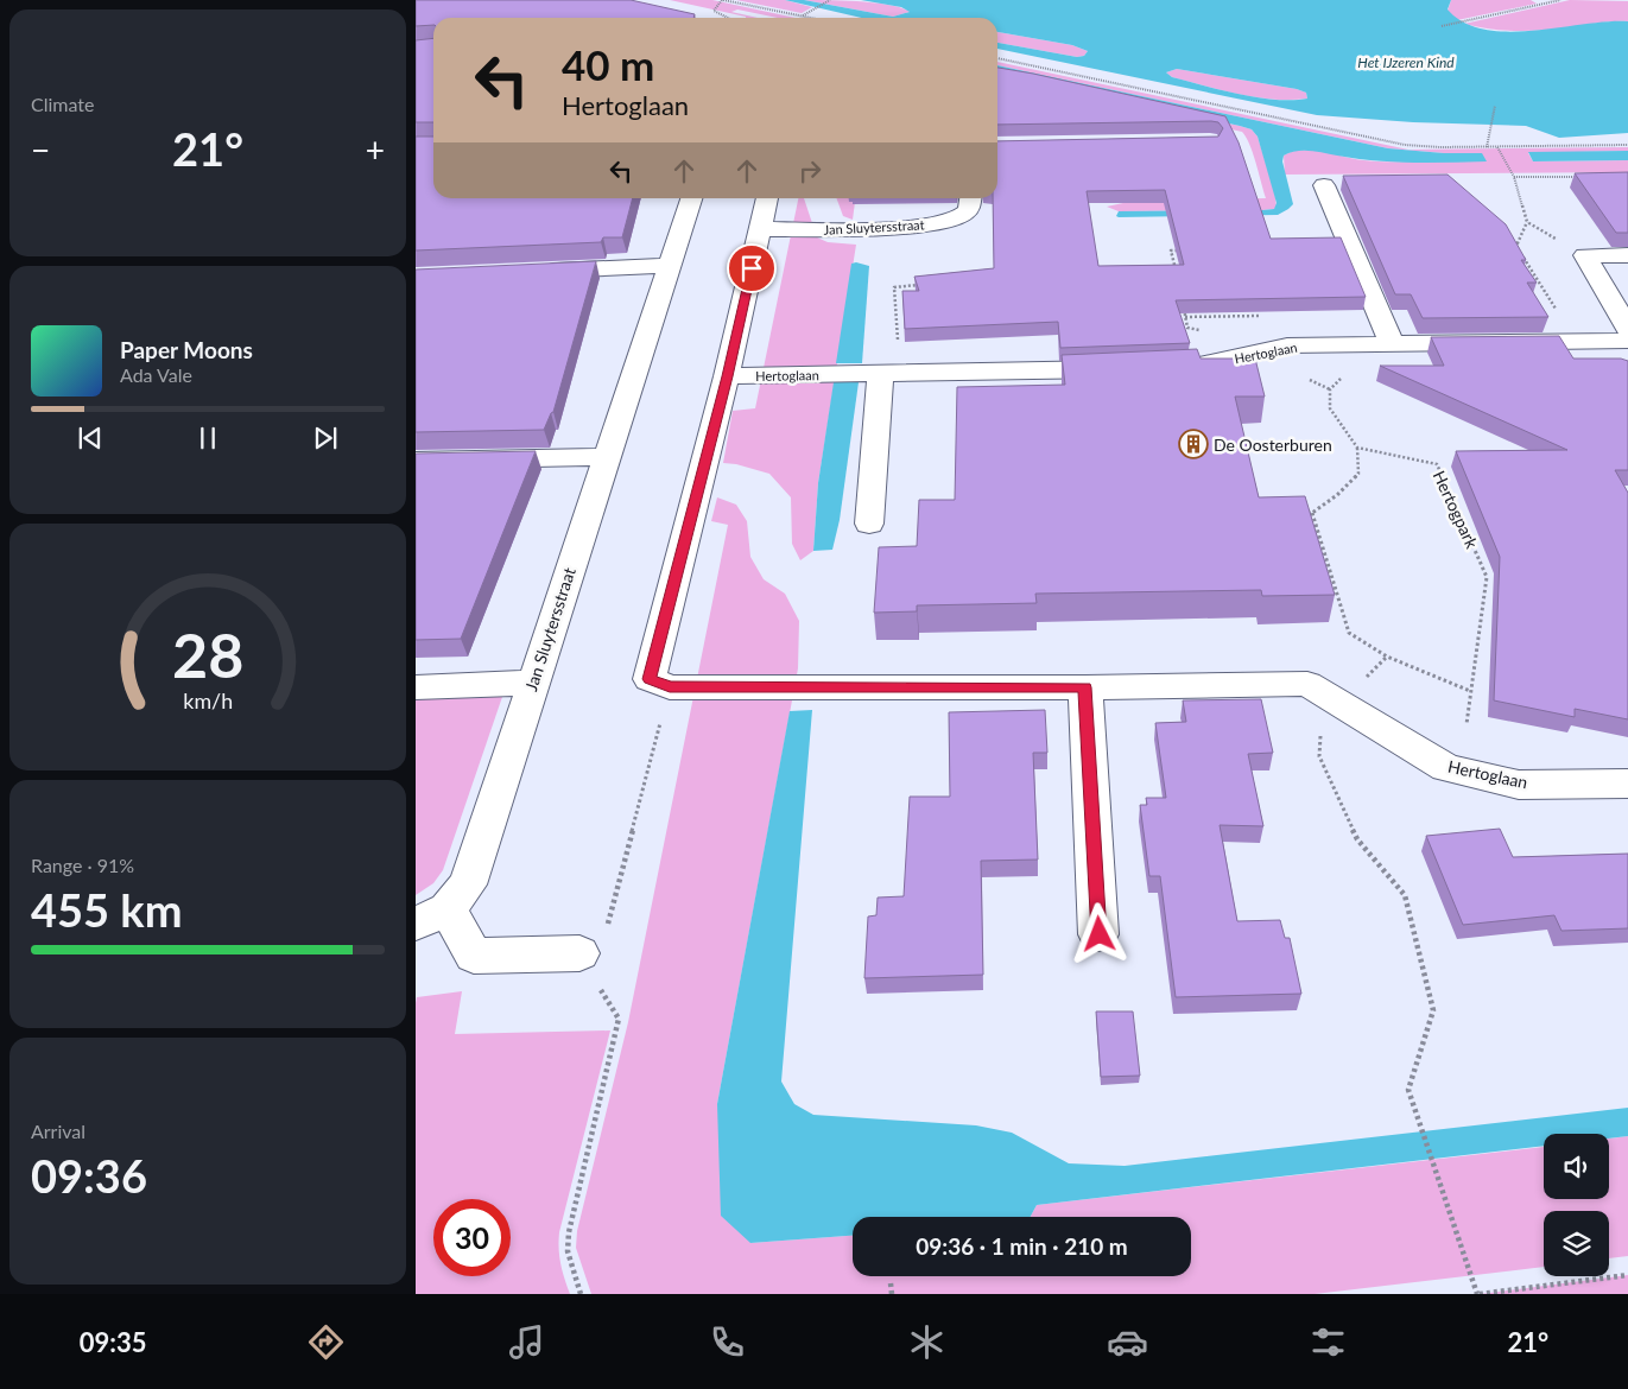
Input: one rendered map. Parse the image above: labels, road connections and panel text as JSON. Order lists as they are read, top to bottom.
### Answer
{
  "streets": {
    "street": ["Jan Sluytersstraat", "Hertoglaan"],
    "path": ["Hertogpark"]
  },
  "water": ["Het IJzeren Kind"],
  "places": {
    "building": ["De Oosterburen"]
  },
  "page": {
    "tile": [
      "Climate",
      ["Range · 91%", "455 km"],
      ["Arrival", "09:36"]
    ],
    "turn": ["40 m", "Hertoglaan"],
    "heat": ["−", "21°", "+"],
    "song": ["Paper Moons", "Ada Vale"],
    "limit": "30",
    "trip": "09:36 · 1 min · 210 m",
    "tabs": ["09:35", "21°"],
    "gauge": ["28", "km/h"]
  }
}
